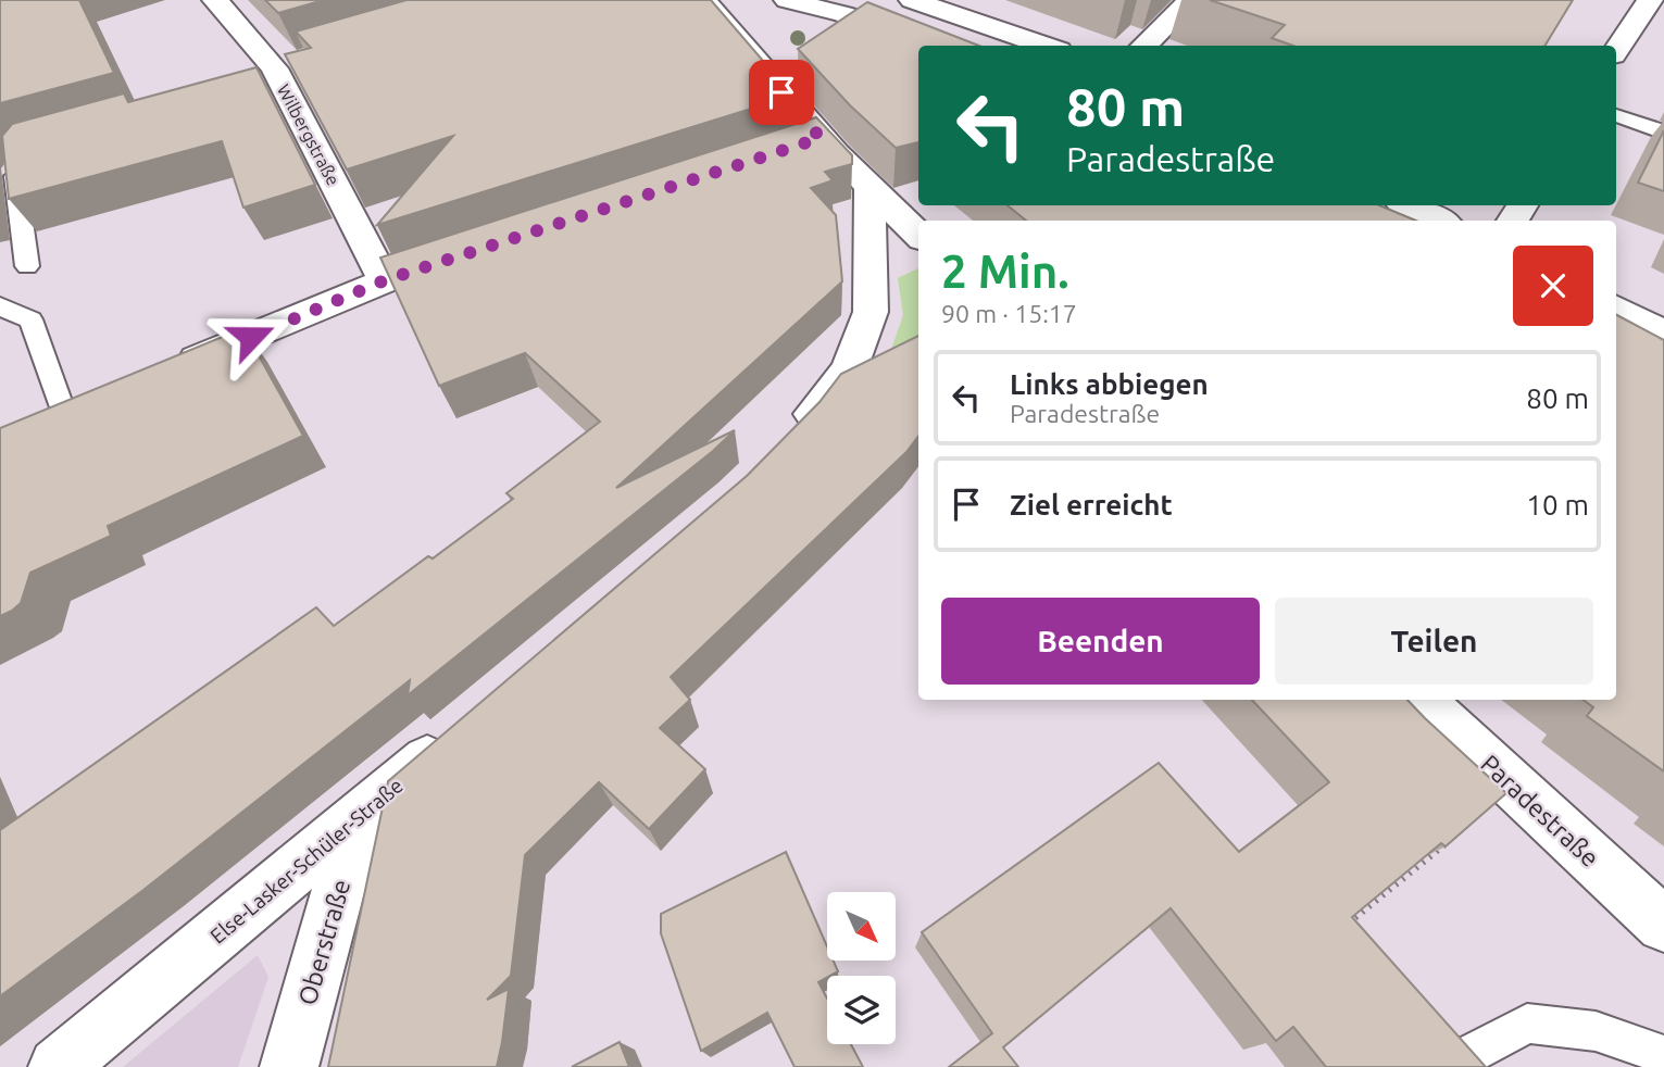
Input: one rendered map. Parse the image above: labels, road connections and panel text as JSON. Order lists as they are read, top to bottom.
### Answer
{
  "streets": {
    "street": [
      "Wilbergstraße",
      "Paradestraße",
      "Else-Lasker-Schüler-Straße",
      "Oberstraße"
    ]
  },
  "crossings": [
    ["Else-Lasker-Schüler-Straße", "Oberstraße"]
  ],
  "north": "bottom right",
  "page": {
    "turn": ["80 m", "Paradestraße"],
    "heading": ["2 Min.", "90 m · 15:17"],
    "list": [
      {
        "name": "Links abbiegen",
        "note": "Paradestraße",
        "value": "80 m"
      },
      {
        "name": "Ziel erreicht",
        "value": "10 m"
      }
    ],
    "buttons": ["Beenden", "Teilen"]
  }
}
